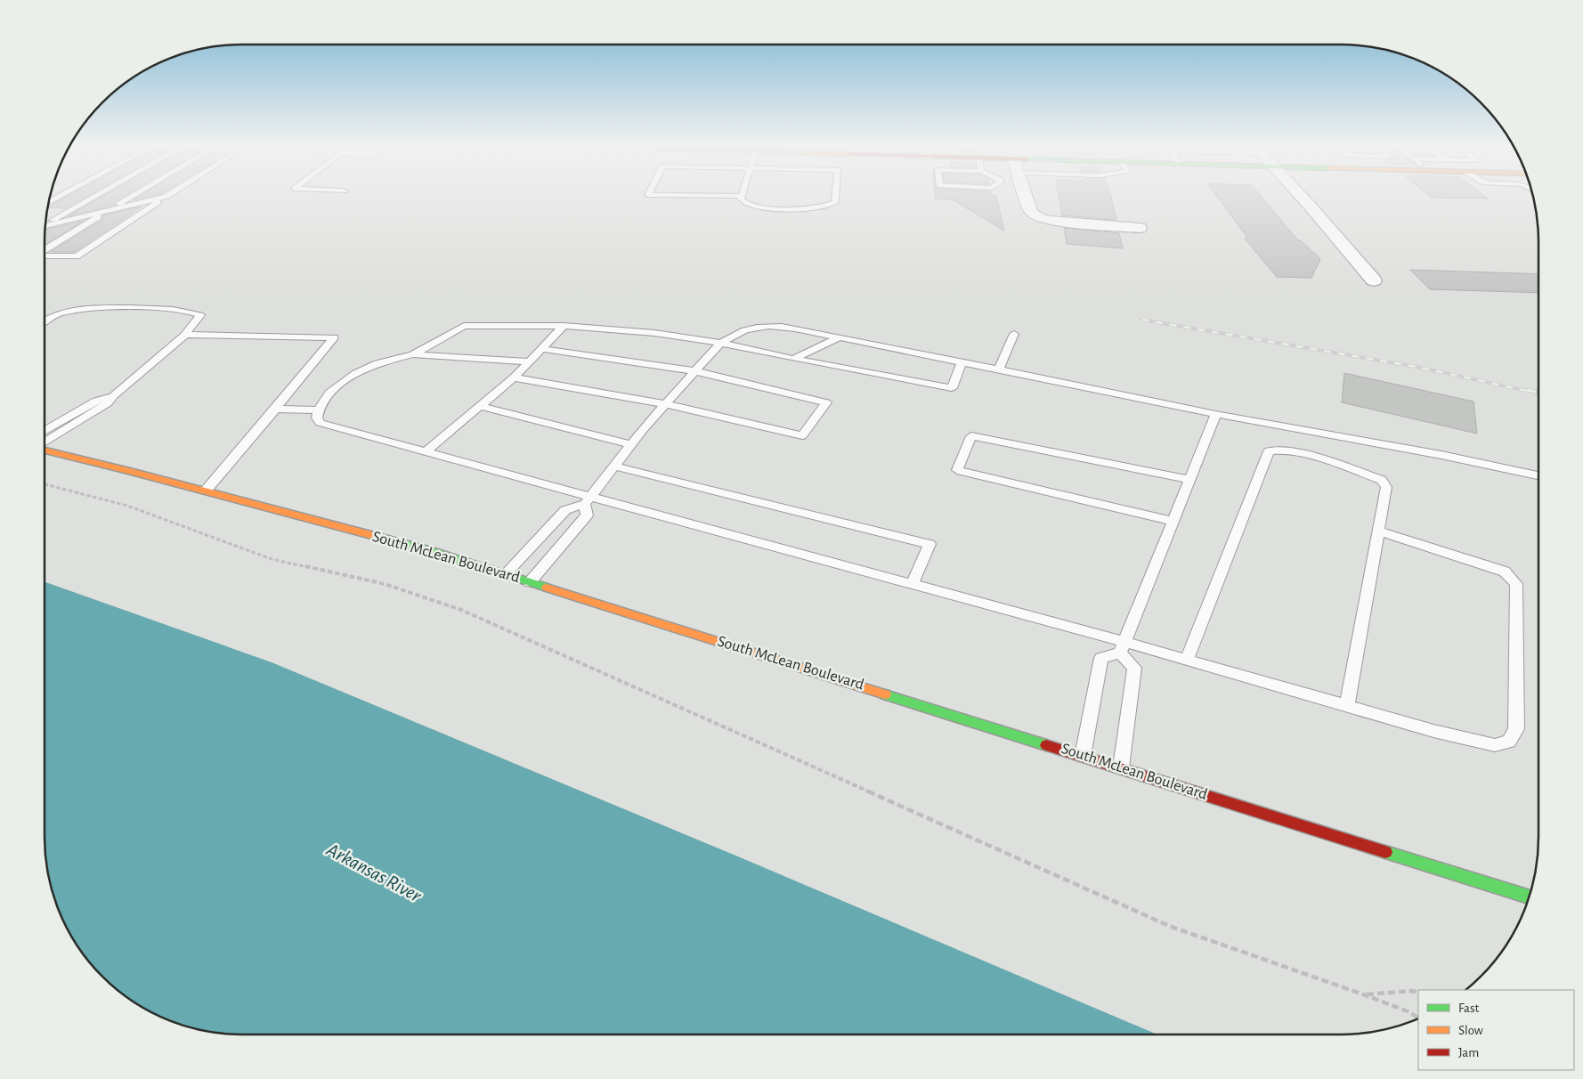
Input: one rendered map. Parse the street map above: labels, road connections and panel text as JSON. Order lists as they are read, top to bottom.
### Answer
{
  "streets": {
    "street": ["South McLean Boulevard"]
  },
  "water": ["Arkansas River"],
  "legend": ["Fast", "Slow", "Jam"]
}
